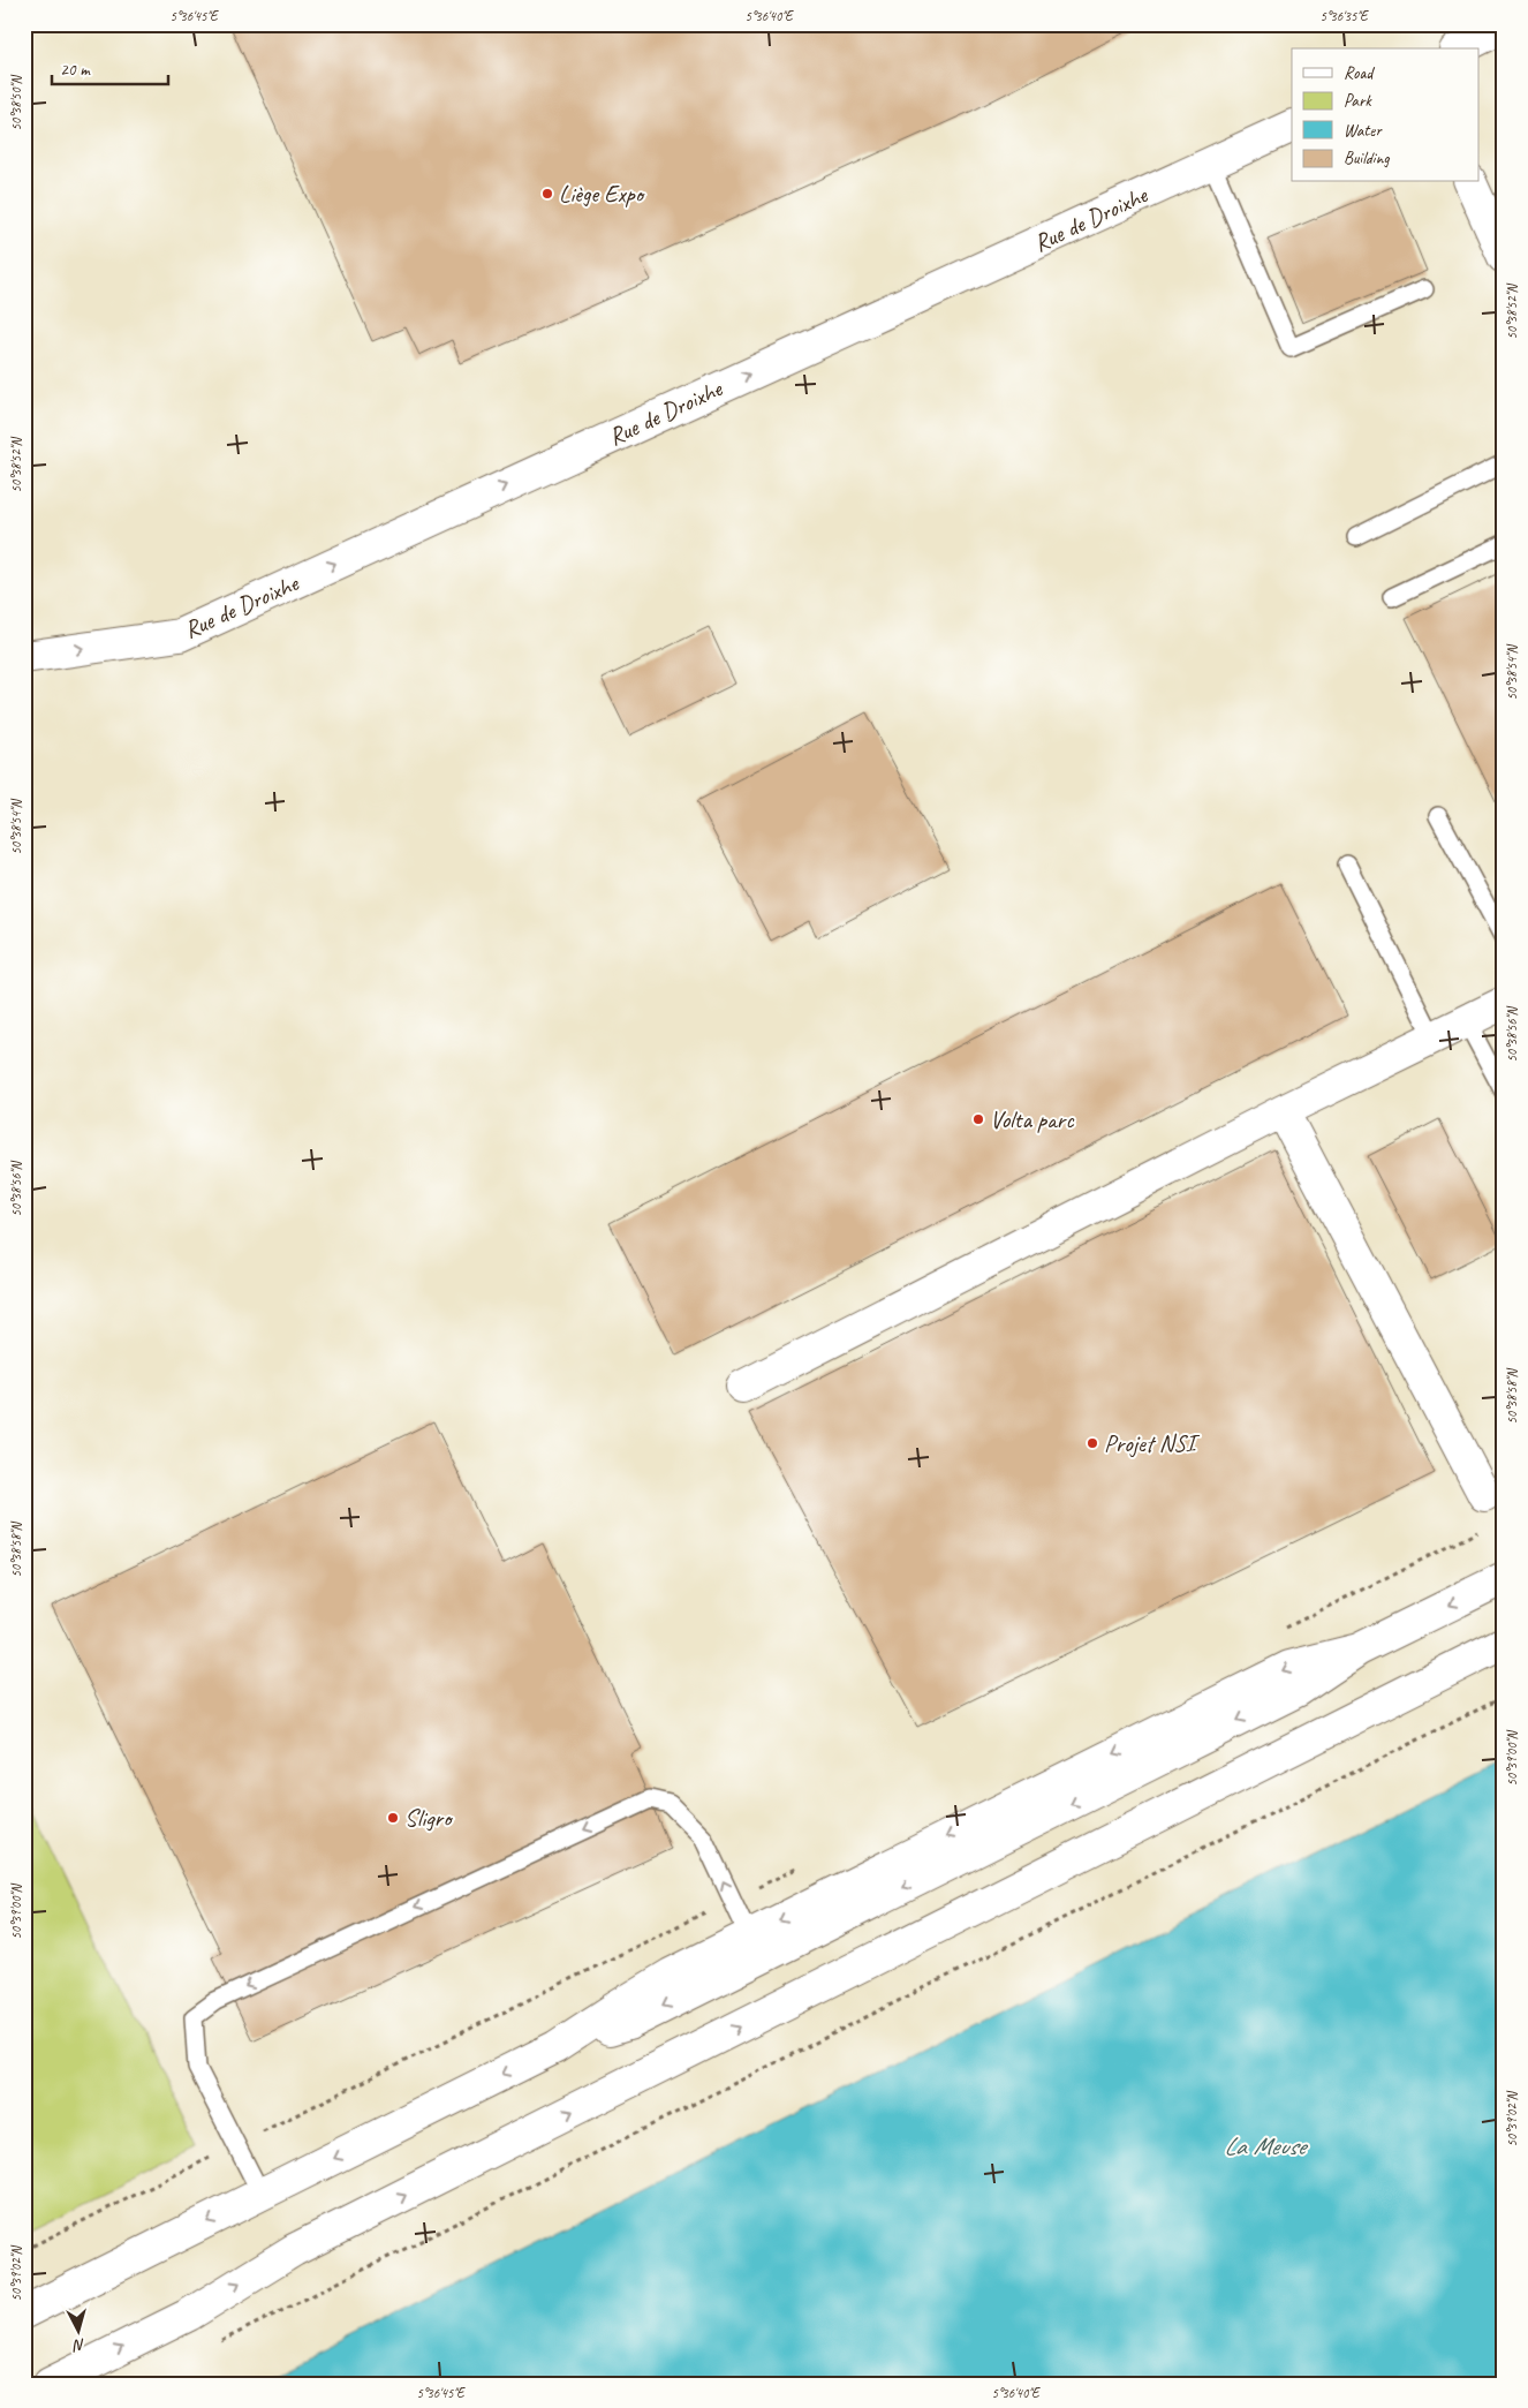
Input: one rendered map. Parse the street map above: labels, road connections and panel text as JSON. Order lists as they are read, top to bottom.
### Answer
{
  "streets": {
    "main road": ["Rue de Droixhe"]
  },
  "one_way": ["Rue de Droixhe"],
  "water": ["La Meuse"],
  "places": [
    "Liège Expo",
    "Volta parc",
    "Projet NSI",
    "Sligro"
  ],
  "legend": [
    "Road",
    "Park",
    "Water",
    "Building"
  ],
  "scale_bar": "20 m",
  "north": "bottom",
  "coordinates": [
    "5°36'45\"E",
    "5°36'40\"E",
    "5°36'35\"E",
    "50°38'50\"N",
    "50°38'52\"N",
    "50°38'54\"N",
    "50°38'56\"N",
    "50°38'58\"N",
    "50°39'00\"N",
    "50°39'02\"N"
  ]
}
